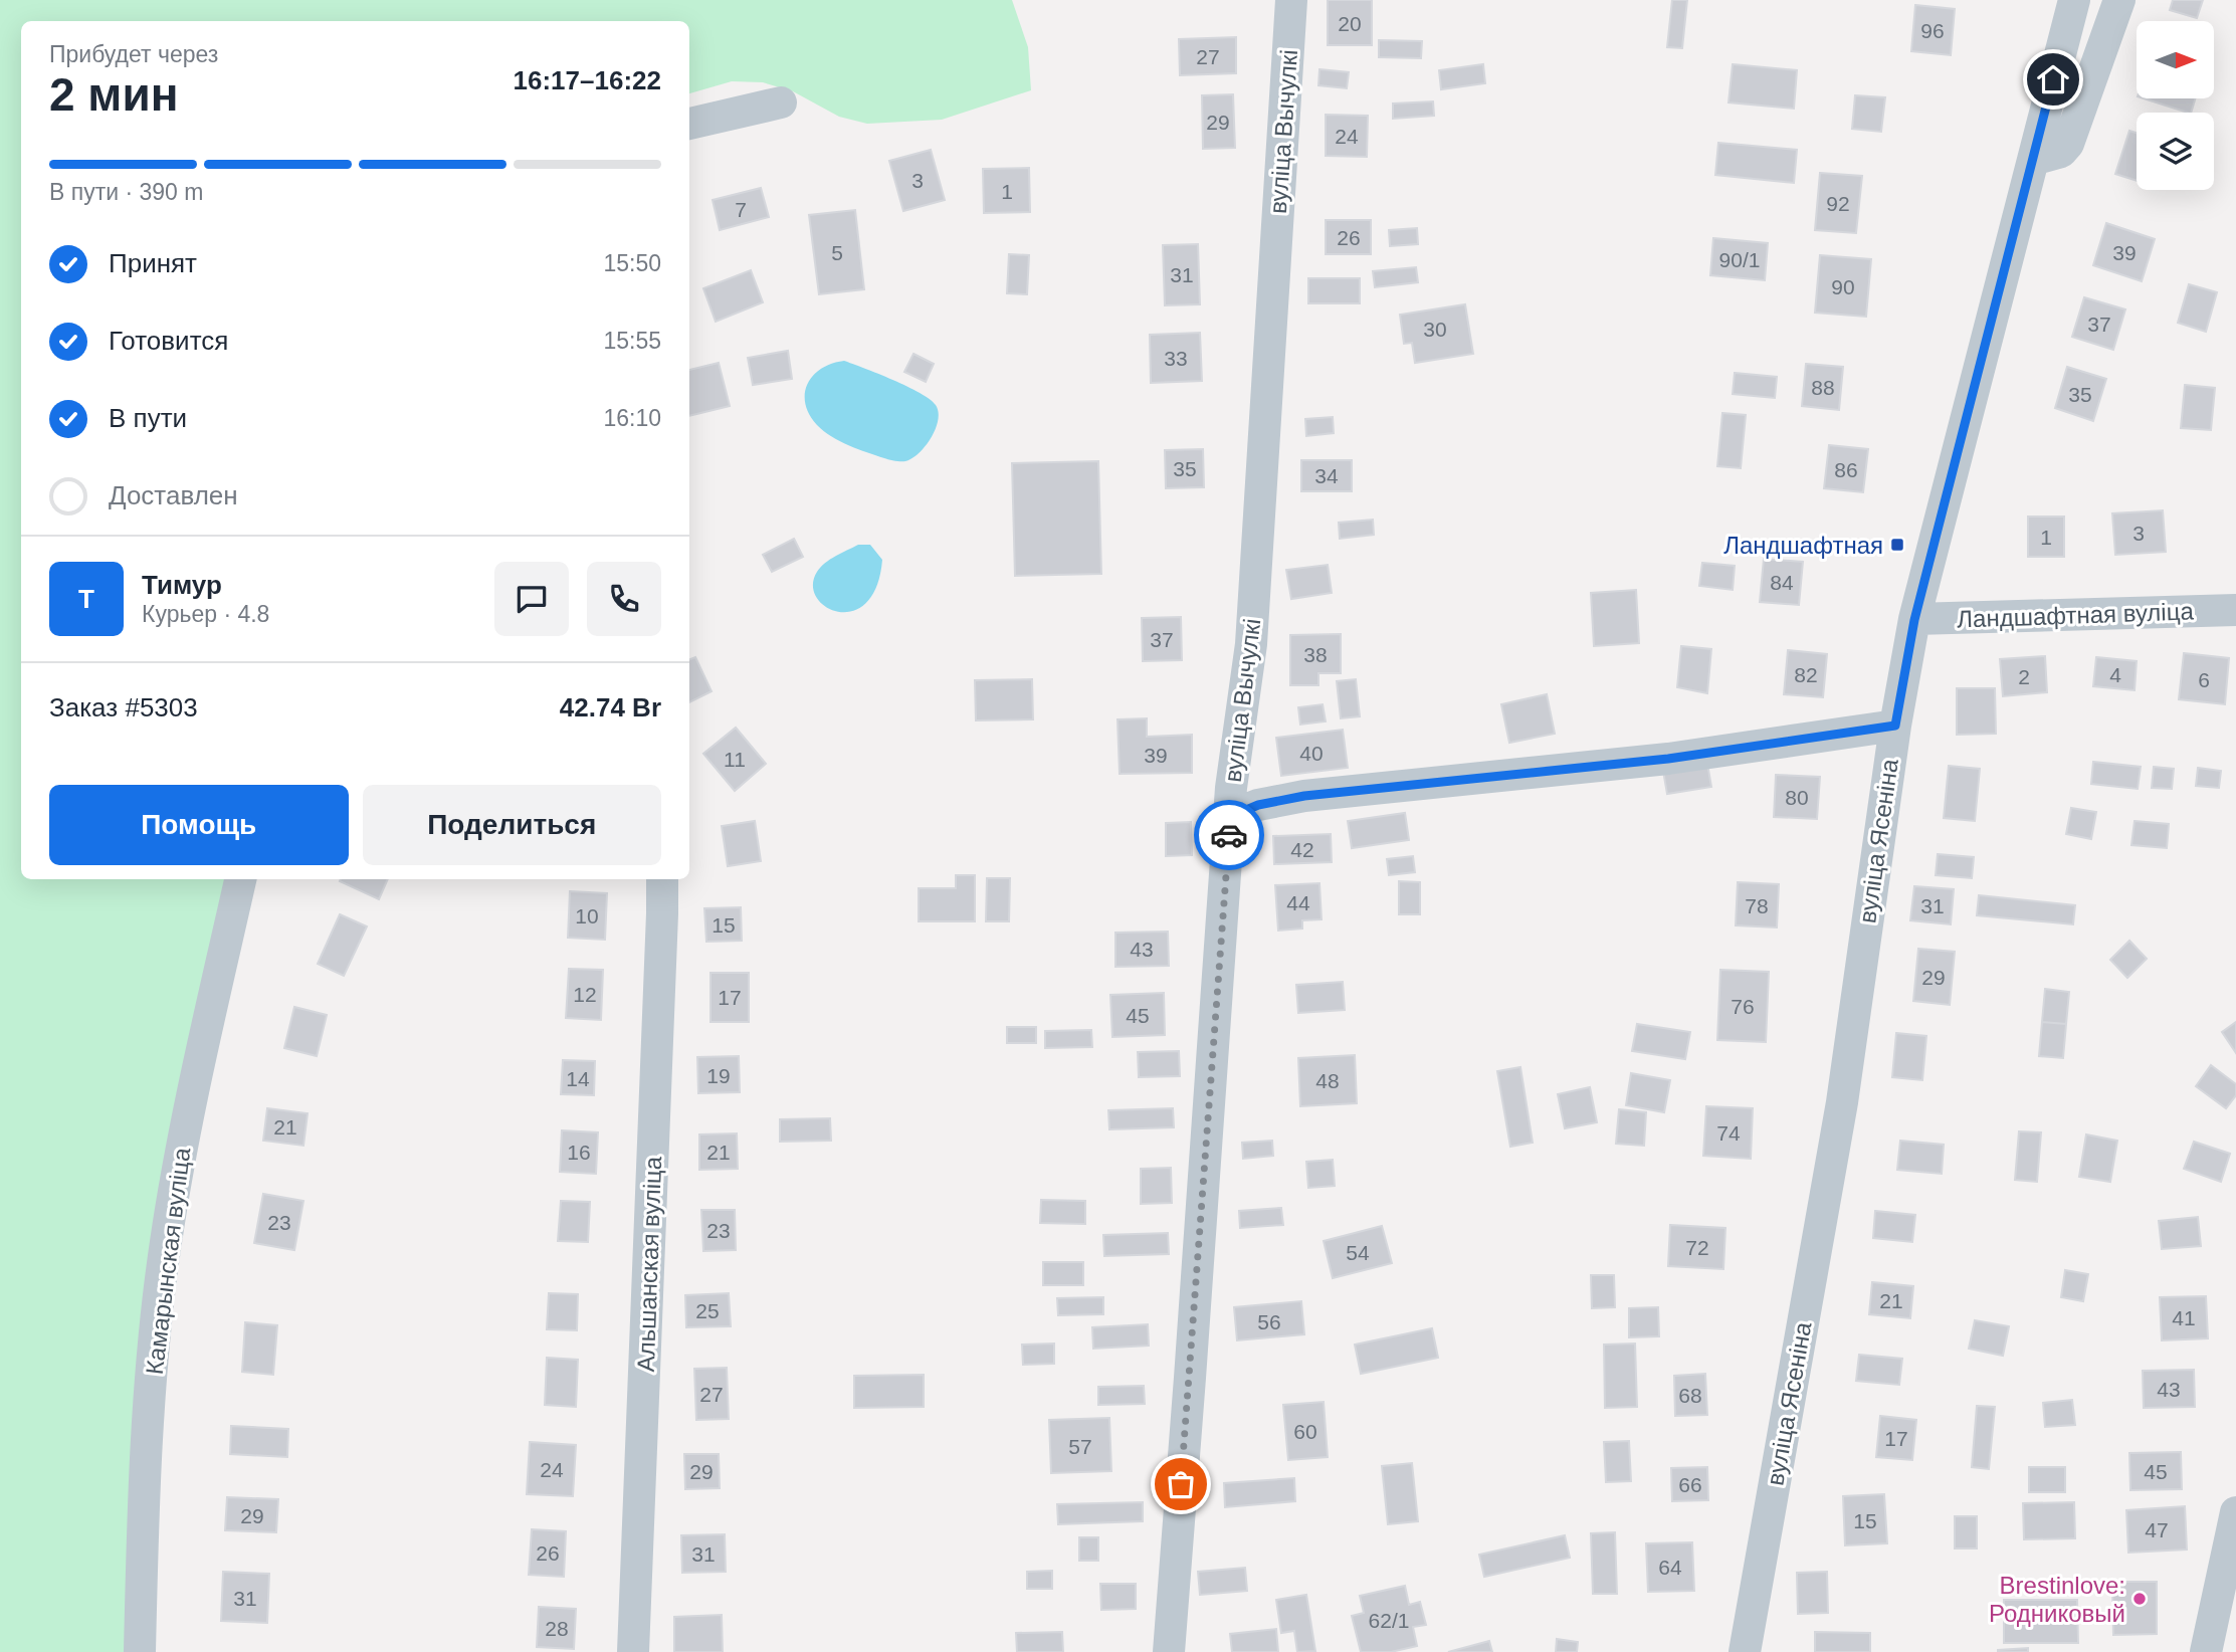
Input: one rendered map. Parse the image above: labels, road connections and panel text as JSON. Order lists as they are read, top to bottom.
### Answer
{
  "streets": {
    "street": [
      "вуліца Вычулкі",
      "Ландшафтная вуліца",
      "вуліца Ясеніна",
      "Камарынская вуліца",
      "Альшанская вуліца"
    ]
  },
  "crossings": [
    ["Ландшафтная вуліца", "вуліца Ясеніна"]
  ],
  "places": {
    "transit": ["Ландшафтная"],
    "other": ["Brestinlove: Родниковый"]
  },
  "house_numbers": [
    "20",
    "96",
    "27",
    "29",
    "24",
    "3",
    "1",
    "92",
    "7",
    "26",
    "5",
    "39",
    "90/1",
    "31",
    "90",
    "37",
    "30",
    "33",
    "88",
    "35",
    "35",
    "86",
    "34",
    "3",
    "1",
    "84",
    "37",
    "38",
    "82",
    "4",
    "2",
    "6",
    "40",
    "39",
    "11",
    "80",
    "42",
    "44",
    "78",
    "31",
    "10",
    "15",
    "43",
    "29",
    "12",
    "17",
    "76",
    "45",
    "19",
    "14",
    "48",
    "21",
    "74",
    "16",
    "21",
    "23",
    "23",
    "72",
    "54",
    "21",
    "25",
    "41",
    "56",
    "43",
    "27",
    "68",
    "60",
    "17",
    "57",
    "24",
    "29",
    "45",
    "66",
    "29",
    "15",
    "47",
    "26",
    "31",
    "64",
    "31",
    "62/1",
    "28"
  ],
  "north": "right",
  "page": {
    "heading": ["2 мин", "Прибудет через", "16:17–16:22"],
    "panel": [
      "Тимур",
      "Курьер · 4.8",
      "Заказ #5303",
      "42.74 Br"
    ],
    "bar": "В пути · 390 m",
    "list": [
      ["Принят", "15:50"],
      ["Готовится", "15:55"],
      ["В пути", "16:10"],
      "Доставлен"
    ],
    "round": "Т",
    "buttons": ["Помощь", "Поделиться"]
  }
}
